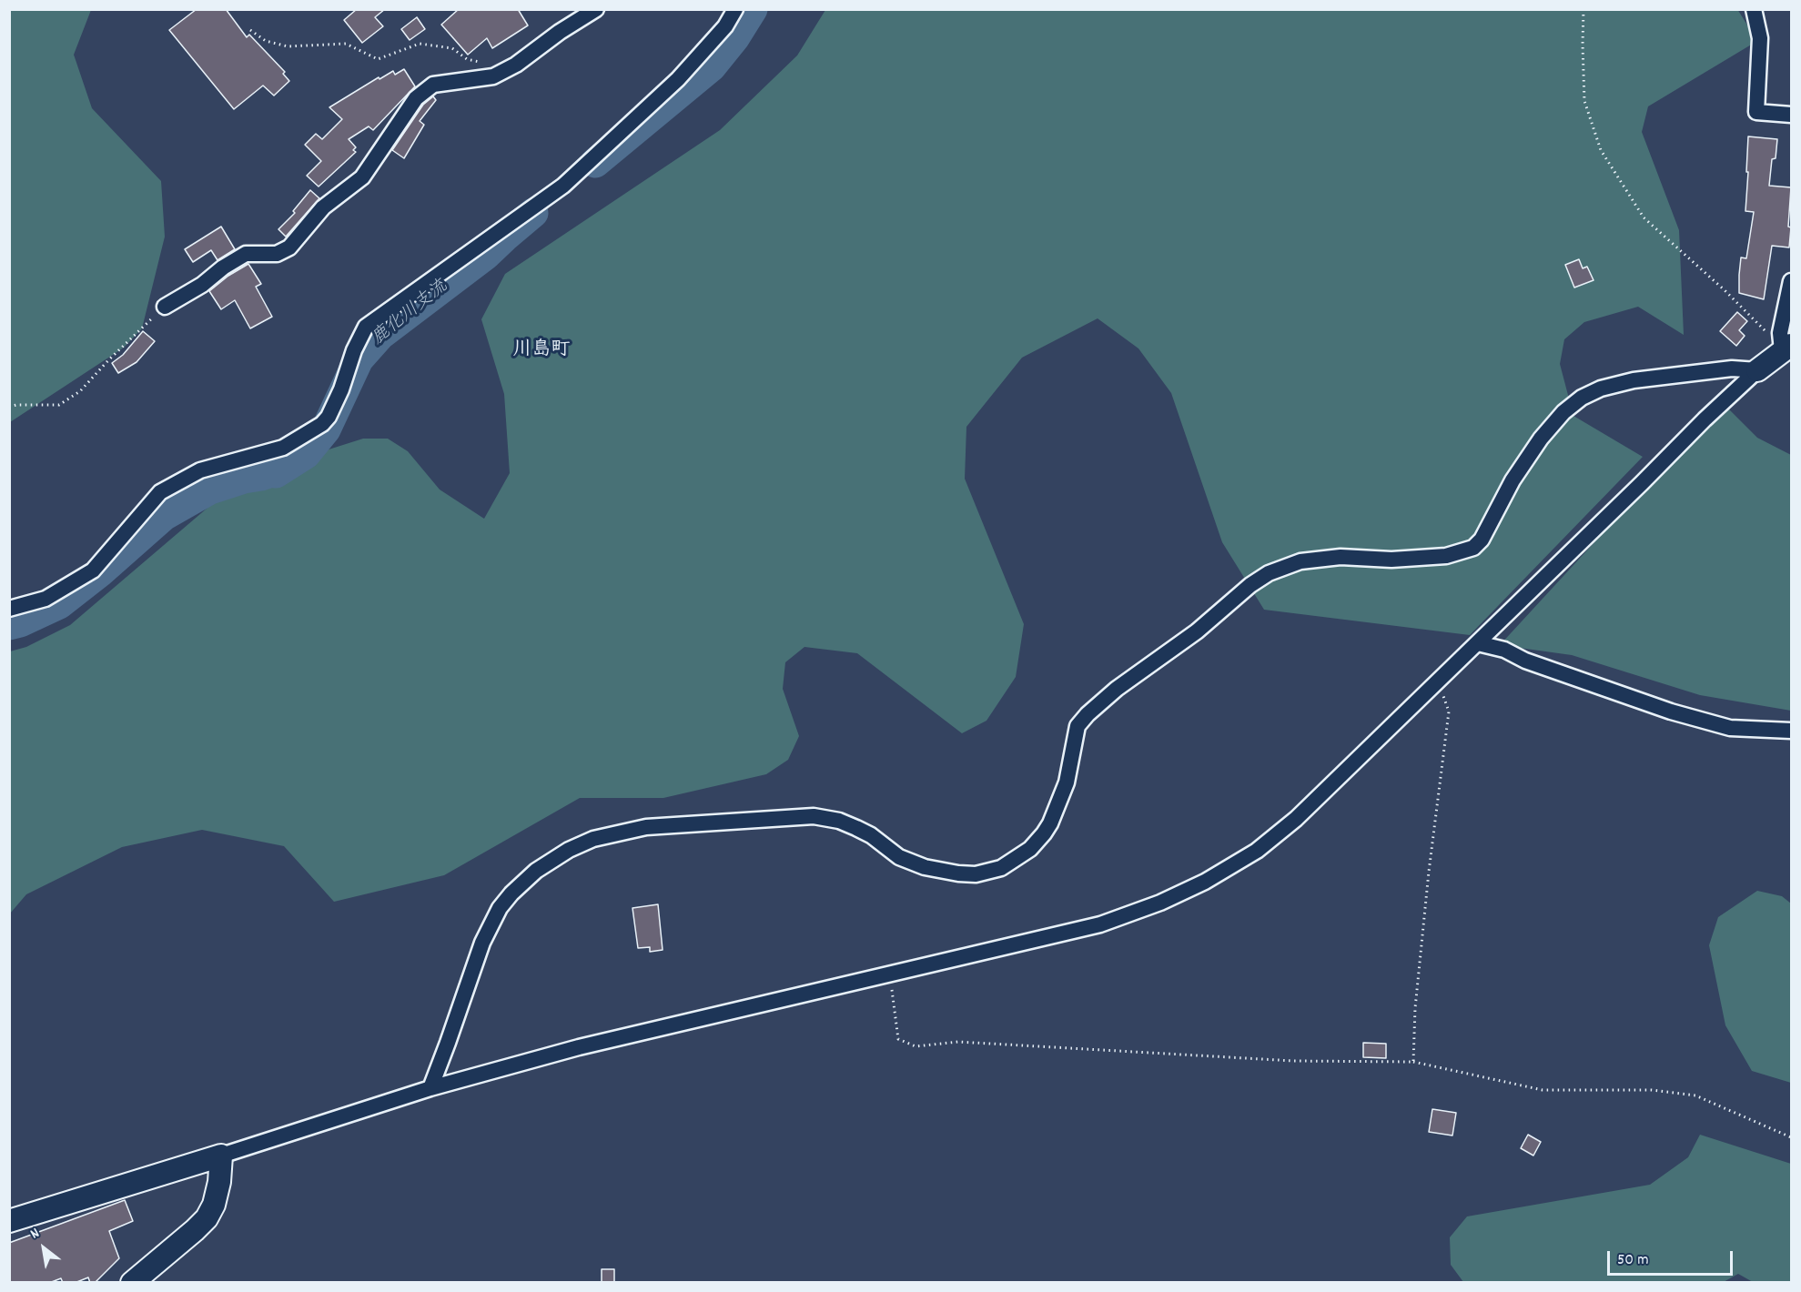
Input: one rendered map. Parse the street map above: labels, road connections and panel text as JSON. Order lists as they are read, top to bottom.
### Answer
{
  "districts": ["川島町"],
  "water": ["鹿化川支流"],
  "scale_bar": "50 m",
  "north": "top left"
}
